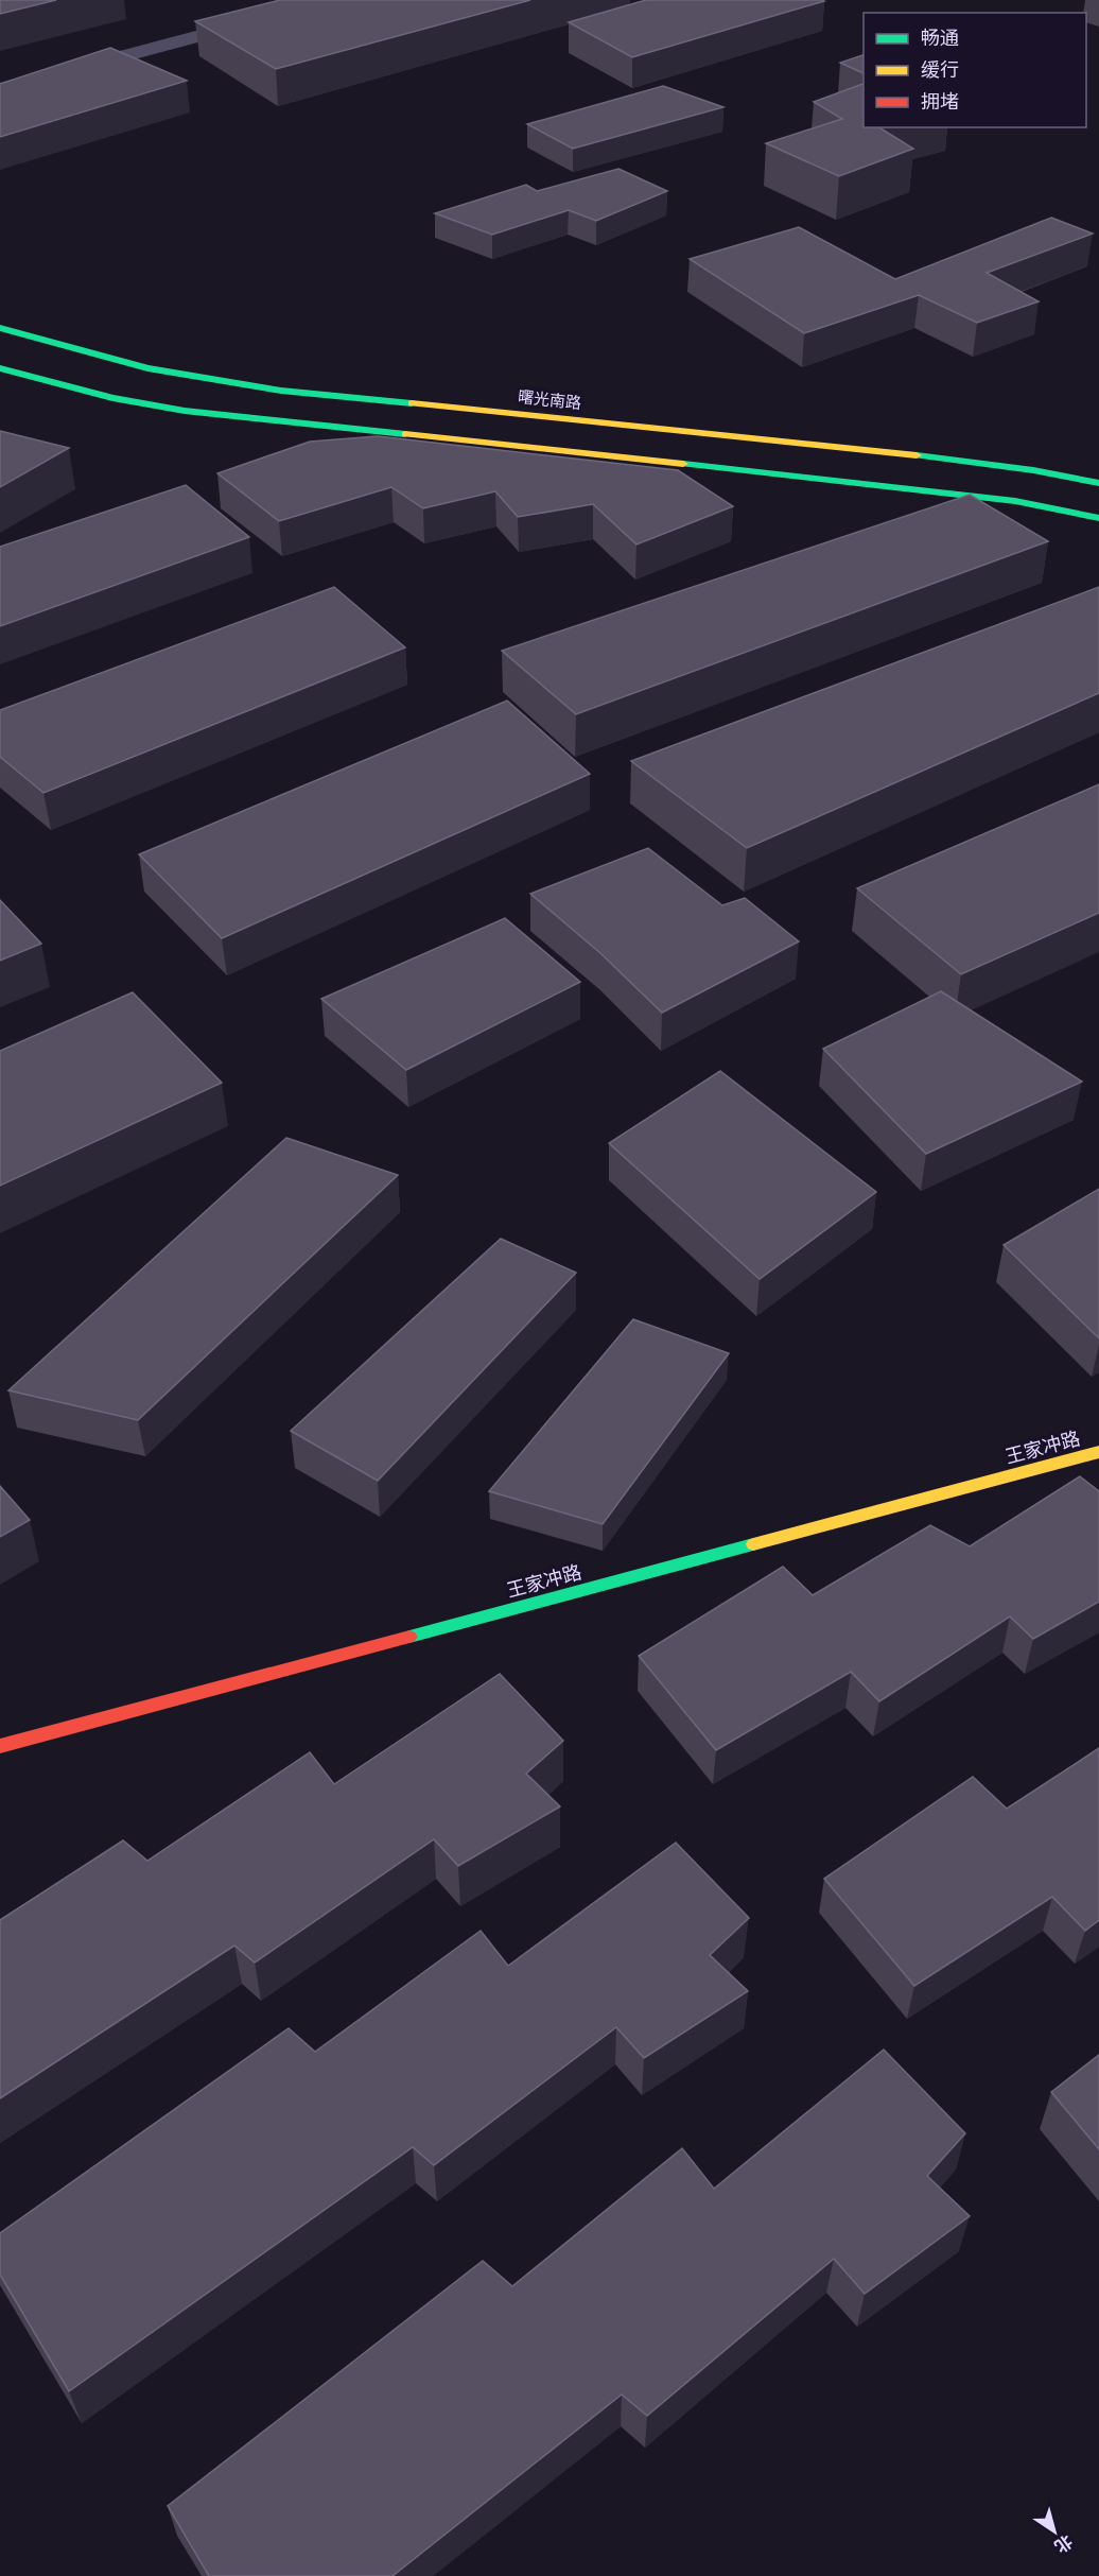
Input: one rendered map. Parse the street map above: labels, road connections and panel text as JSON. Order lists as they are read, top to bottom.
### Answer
{
  "streets": {
    "main road": ["曙光南路", "王家冲路"]
  },
  "legend": ["畅通", "缓行", "拥堵"],
  "north": "bottom right"
}
